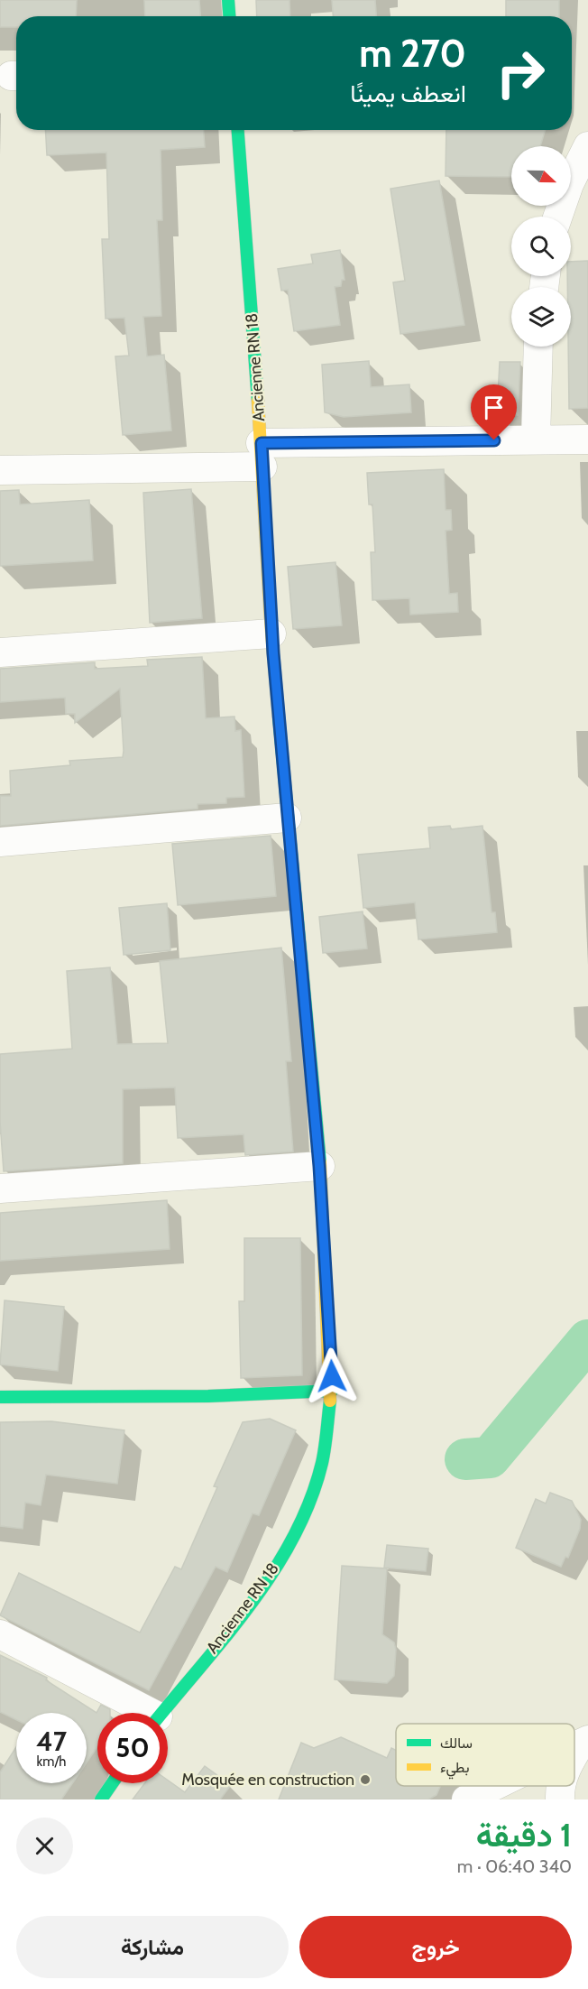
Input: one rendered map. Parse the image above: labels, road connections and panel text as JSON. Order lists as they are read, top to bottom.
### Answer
{
  "streets": {
    "main road": ["Ancienne RN 18"]
  },
  "places": ["Mosquée en construction"],
  "legend": ["سالك", "بطيء"],
  "north": "right",
  "page": {
    "turn": ["270 m", "انعطف يمينًا"],
    "speed": "47 km/h",
    "limit": "50",
    "heading": ["1 دقيقة", "340 m · 06:40"],
    "buttons": ["خروج", "مشاركة"]
  }
}
